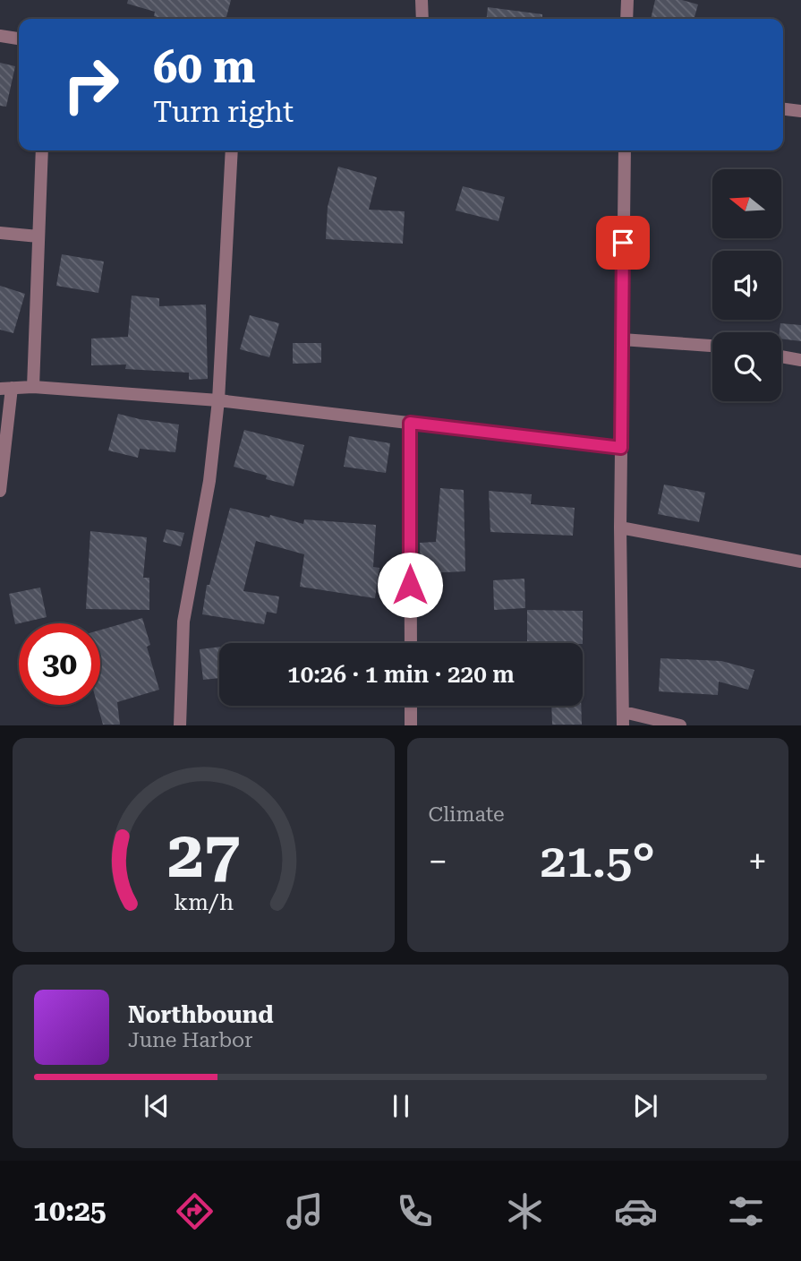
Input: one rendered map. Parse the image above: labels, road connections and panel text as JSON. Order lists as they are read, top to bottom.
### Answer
{
  "north": "left",
  "page": {
    "turn": ["60 m", "Turn right"],
    "limit": "30",
    "trip": "10:26 · 1 min · 220 m",
    "tile": "Climate",
    "heat": ["−", "21.5°", "+"],
    "song": ["Northbound", "June Harbor"],
    "tabs": "10:25",
    "gauge": ["27", "km/h"]
  }
}
